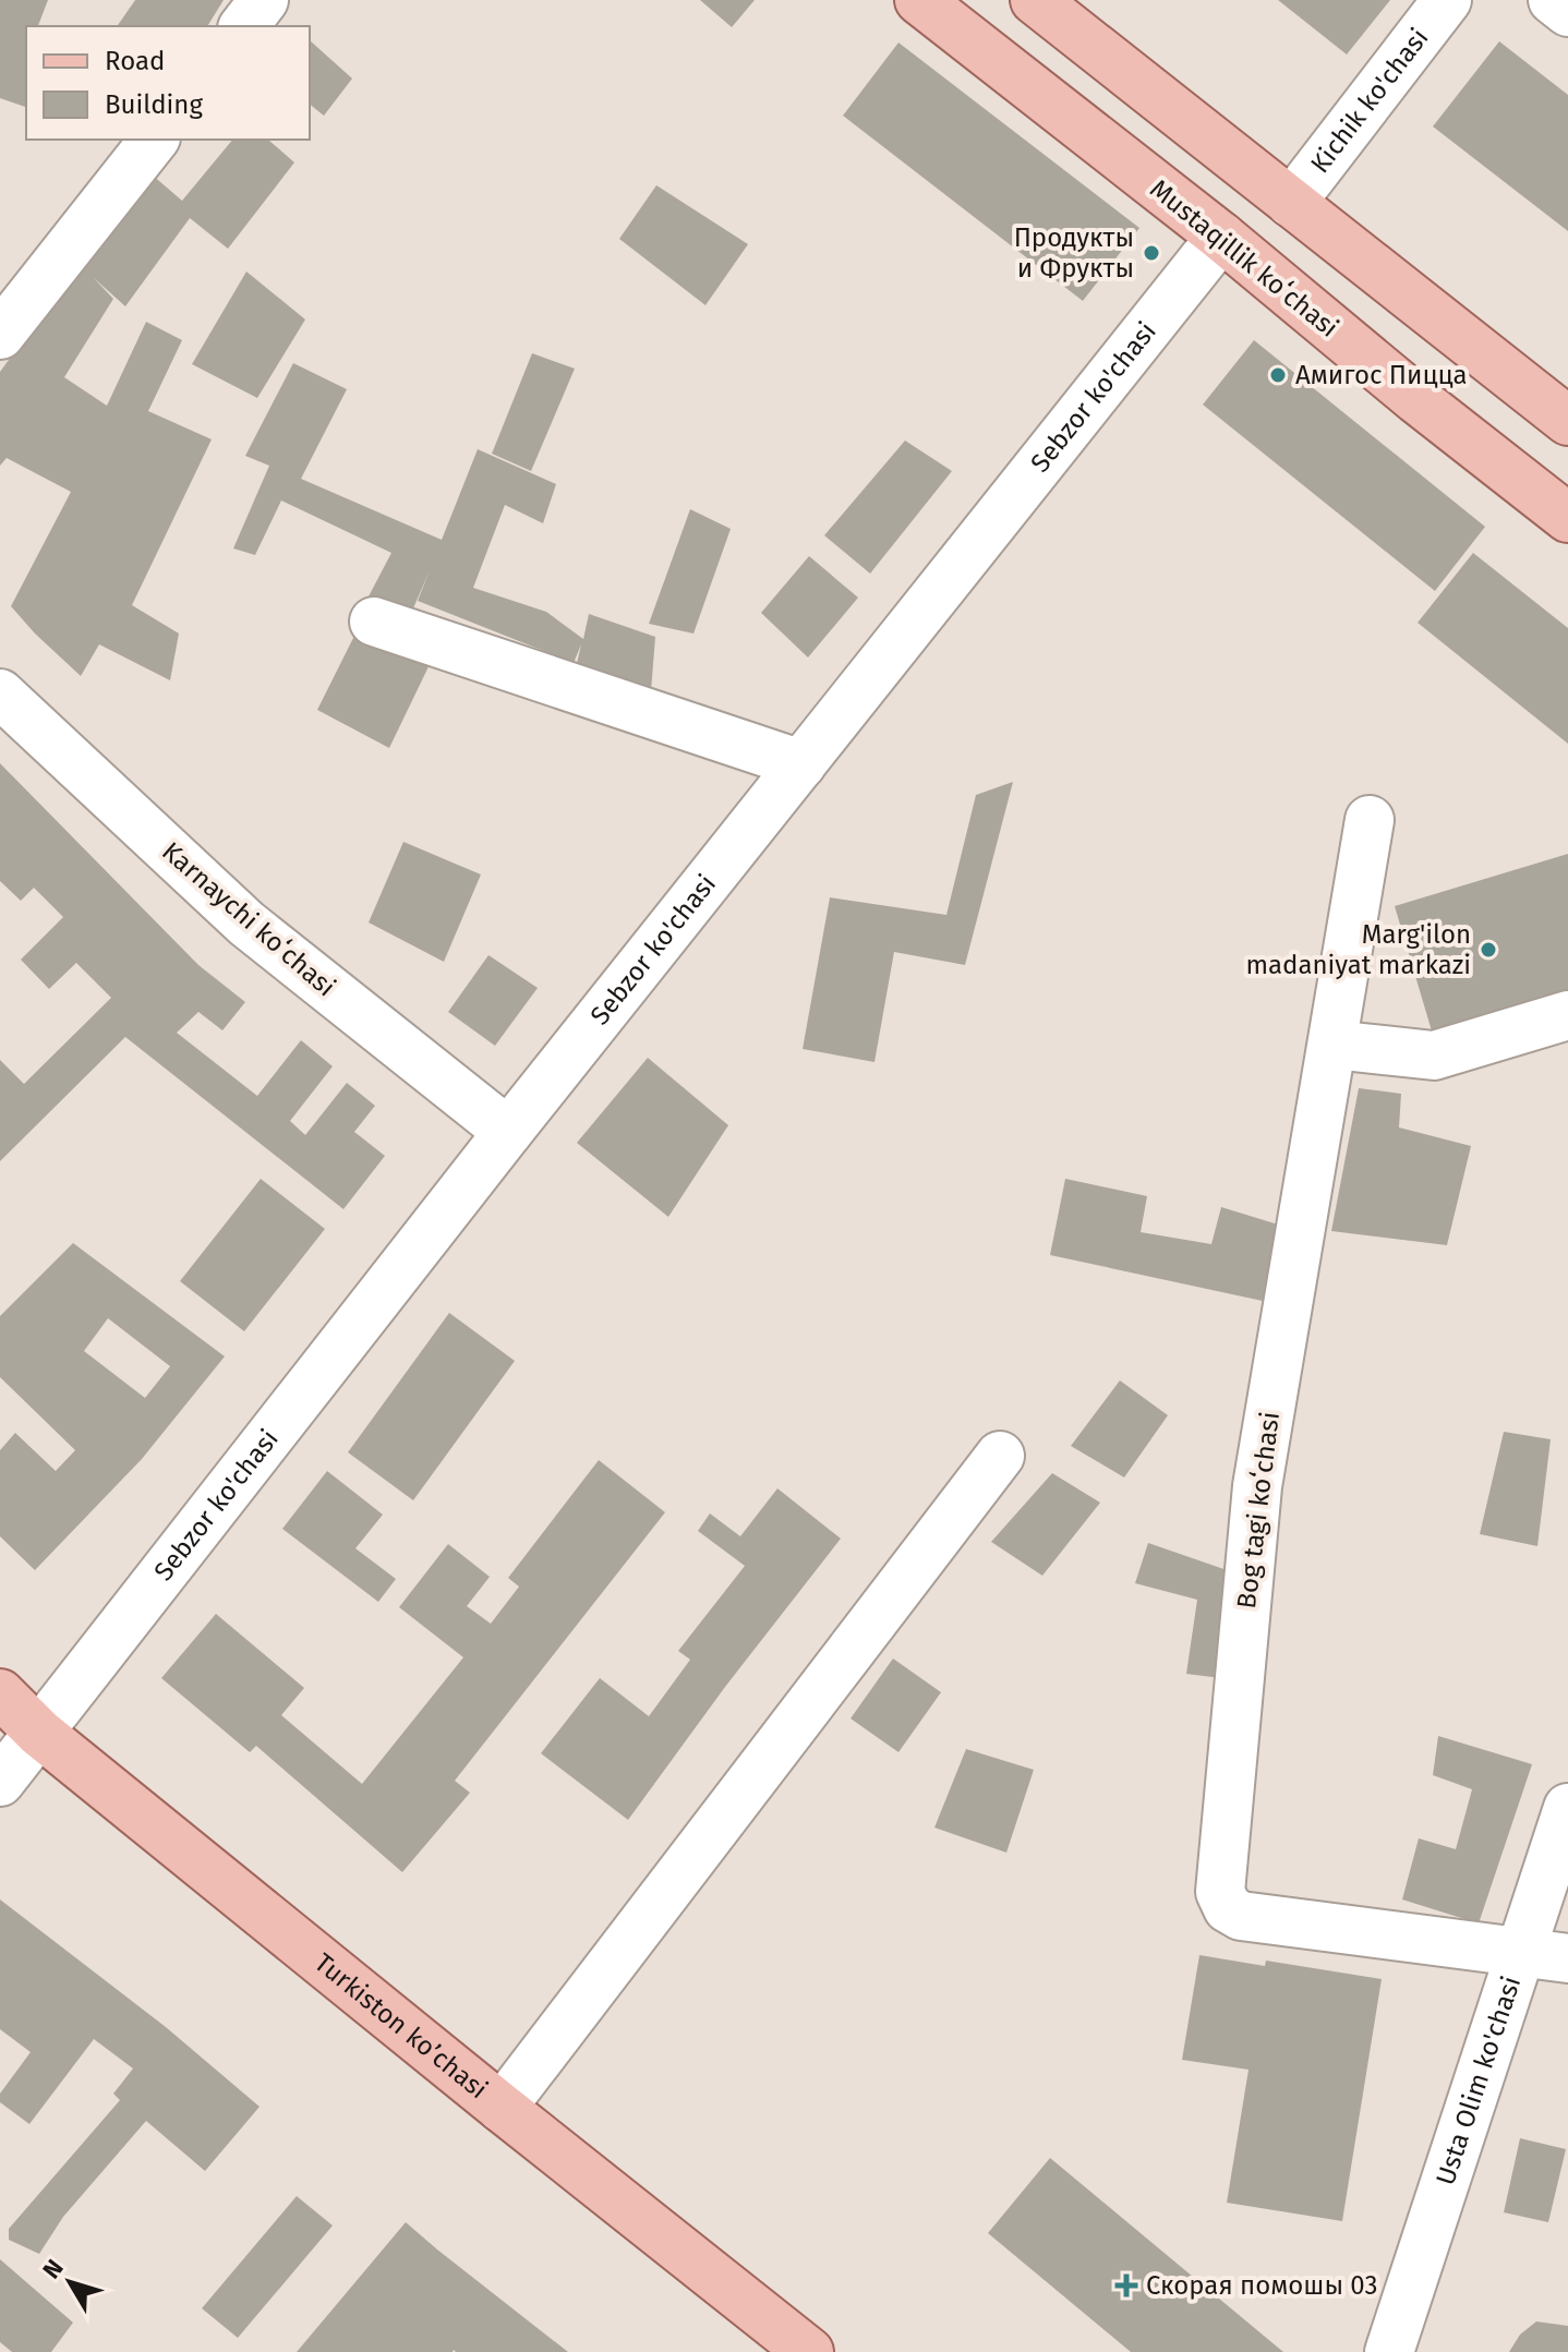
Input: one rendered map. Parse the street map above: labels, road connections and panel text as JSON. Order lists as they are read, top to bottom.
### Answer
{
  "streets": {
    "main road": ["Mustaqillik koʻchasi", "Turkiston ko’chasi"],
    "street": [
      "Kichik ko'chasi",
      "Sebzor ko'chasi",
      "Karnaychi koʻchasi",
      "Bog tagi koʻchasi",
      "Usta Olim ko'chasi"
    ]
  },
  "crossings": [
    ["Mustaqillik koʻchasi", "Sebzor ko'chasi"],
    ["Sebzor ko'chasi", "Karnaychi koʻchasi"],
    ["Sebzor ko'chasi", "Turkiston ko’chasi"],
    ["Bog tagi koʻchasi", "Usta Olim ko'chasi"]
  ],
  "places": {
    "other": ["Продукты и Фрукты", "Амигос Пицца", "Marg'ilon madaniyat markazi"],
    "health": ["Скорая помошы 03"]
  },
  "legend": ["Road", "Building"],
  "north": "top left"
}
